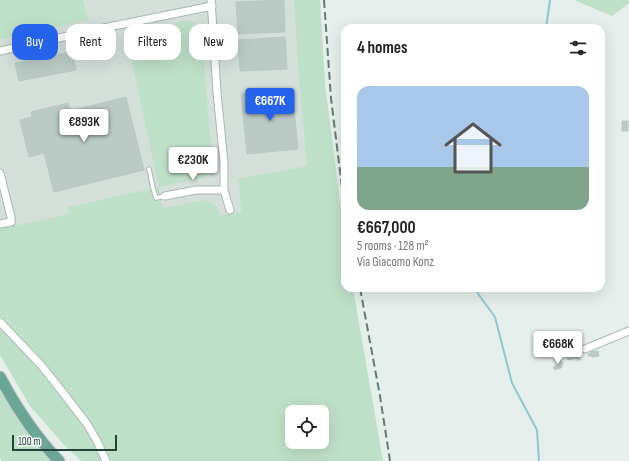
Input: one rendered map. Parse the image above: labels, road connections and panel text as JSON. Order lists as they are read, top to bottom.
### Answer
{
  "scale_bar": "100 m",
  "page": {
    "chip": [
      "Buy",
      "Rent",
      "Filters",
      "New"
    ],
    "heading": "4 homes",
    "list": [
      {
        "name": "€667,000",
        "note": "5 rooms · 128 m² · Via Giacomo Konz"
      }
    ],
    "price": [
      "€667K",
      "€893K",
      "€230K",
      "€668K"
    ],
    "scale": "100 m"
  }
}
